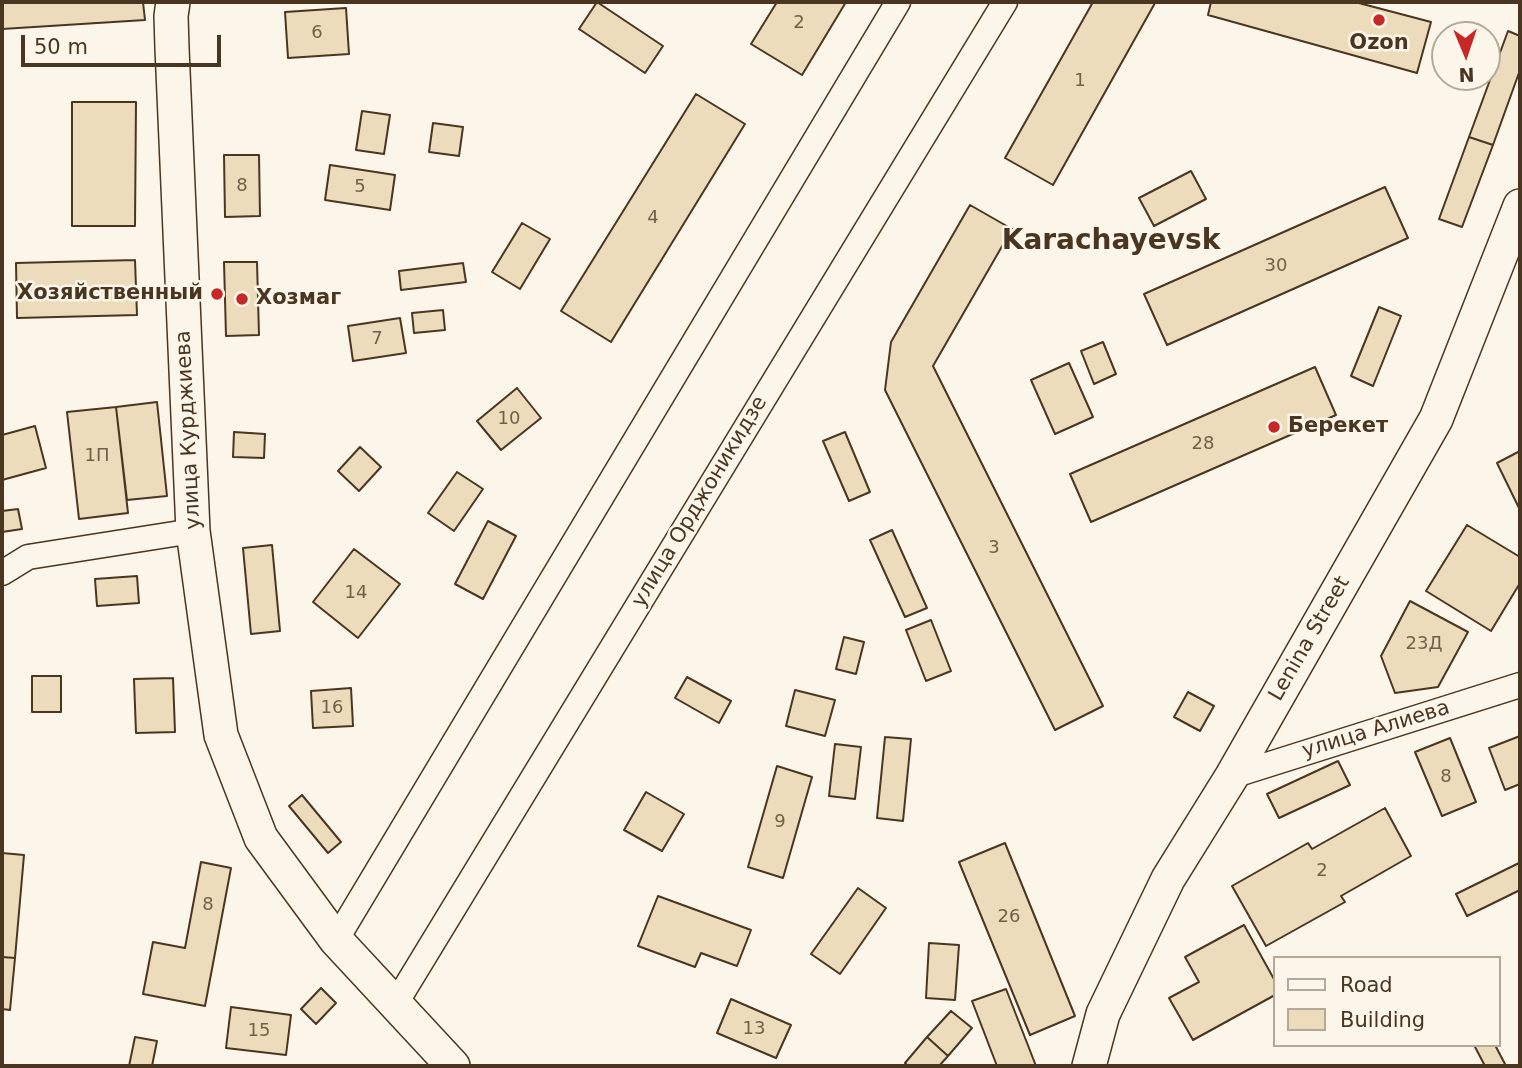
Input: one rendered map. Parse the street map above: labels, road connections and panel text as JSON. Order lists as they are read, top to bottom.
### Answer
{
  "streets": {
    "street": [
      "улица Курджиева",
      "улица Орджоникидзе",
      "Lenina Street",
      "улица Алиева"
    ]
  },
  "crossings": [
    ["Lenina Street", "улица Алиева"]
  ],
  "districts": ["Karachayevsk"],
  "places": [
    "Ozon",
    "Хозяйственный",
    "Хозмаг",
    "Берекет"
  ],
  "house_numbers": [
    "2",
    "6",
    "1",
    "8",
    "5",
    "4",
    "30",
    "7",
    "10",
    "28",
    "1П",
    "3",
    "14",
    "23Д",
    "16",
    "8",
    "9",
    "2",
    "8",
    "26",
    "13",
    "15"
  ],
  "legend": ["Road", "Building"],
  "scale_bar": "50 m",
  "north": "bottom"
}
